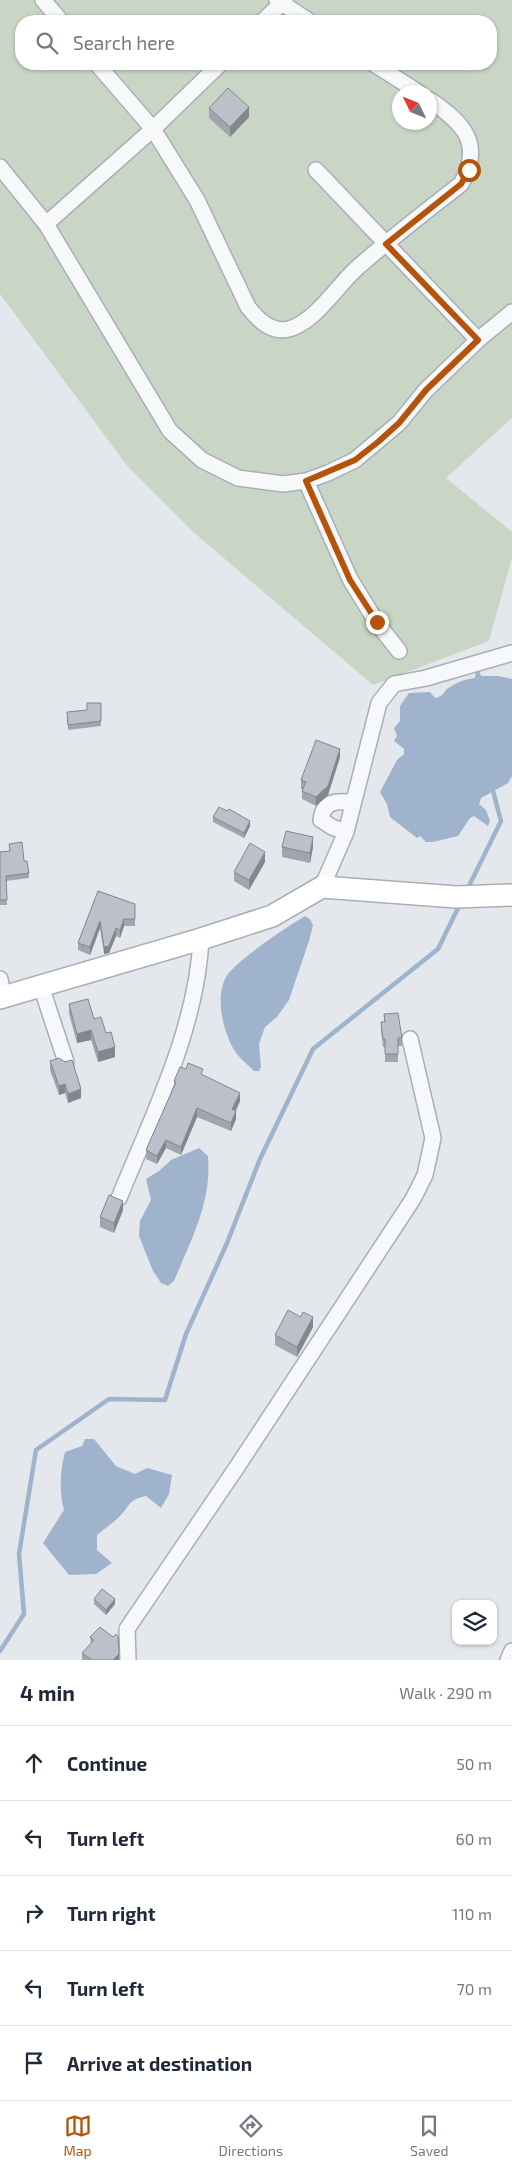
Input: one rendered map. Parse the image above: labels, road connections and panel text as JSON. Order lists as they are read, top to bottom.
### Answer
{
  "north": "top left",
  "page": {
    "search": "Search here",
    "heading": ["4 min", "Walk · 290 m"],
    "list": [
      ["Continue", "50 m"],
      ["Turn left", "60 m"],
      ["Turn right", "110 m"],
      ["Turn left", "70 m"],
      "Arrive at destination"
    ],
    "nav": ["Map", "Directions", "Saved"]
  }
}
